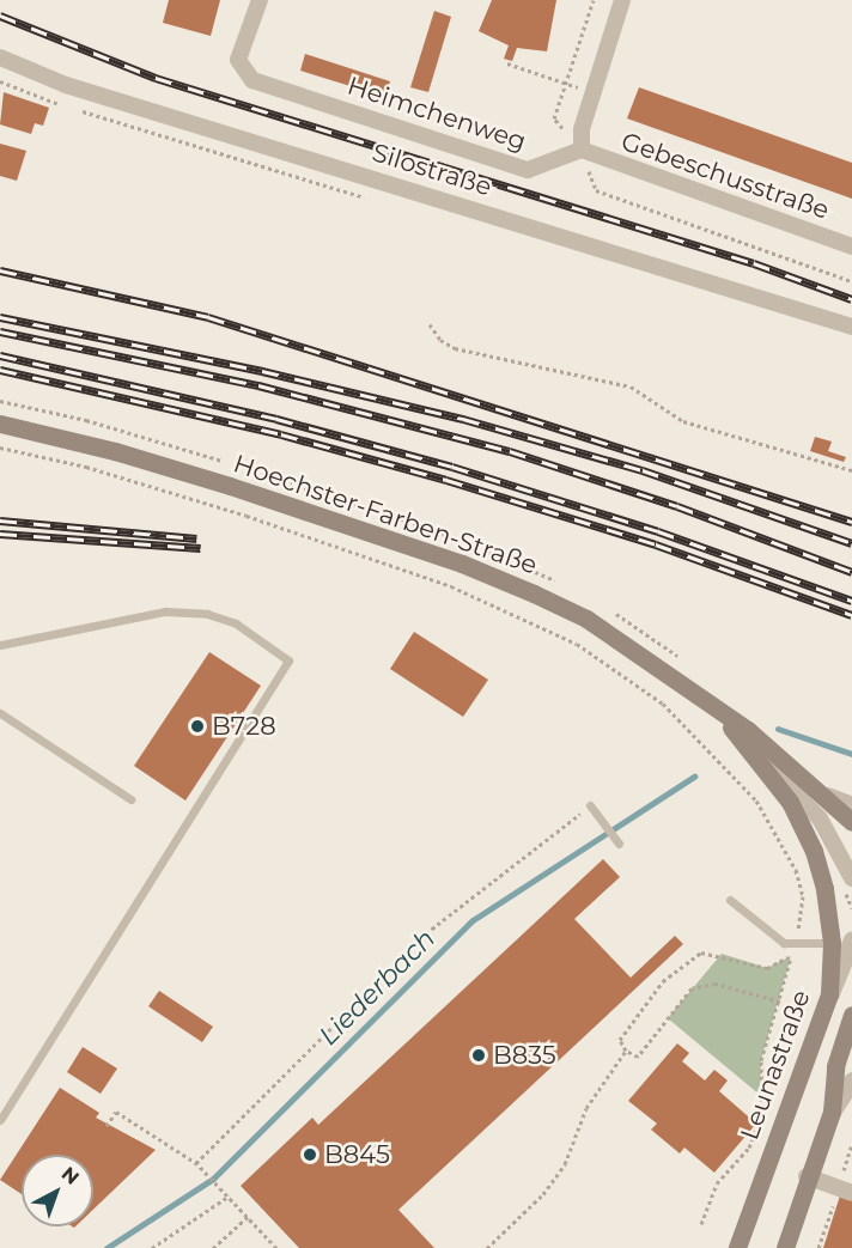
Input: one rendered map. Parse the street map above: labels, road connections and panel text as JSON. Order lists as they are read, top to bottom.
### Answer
{
  "streets": {
    "main road": ["Hoechster-Farben-Straße", "Leunastraße"],
    "street": ["Heimchenweg", "Silostraße", "Gebeschusstraße"]
  },
  "crossings": [
    ["Heimchenweg", "Gebeschusstraße"],
    ["Hoechster-Farben-Straße", "Leunastraße"]
  ],
  "water": ["Liederbach"],
  "places": ["B728", "B835", "B845"],
  "north": "top right"
}
